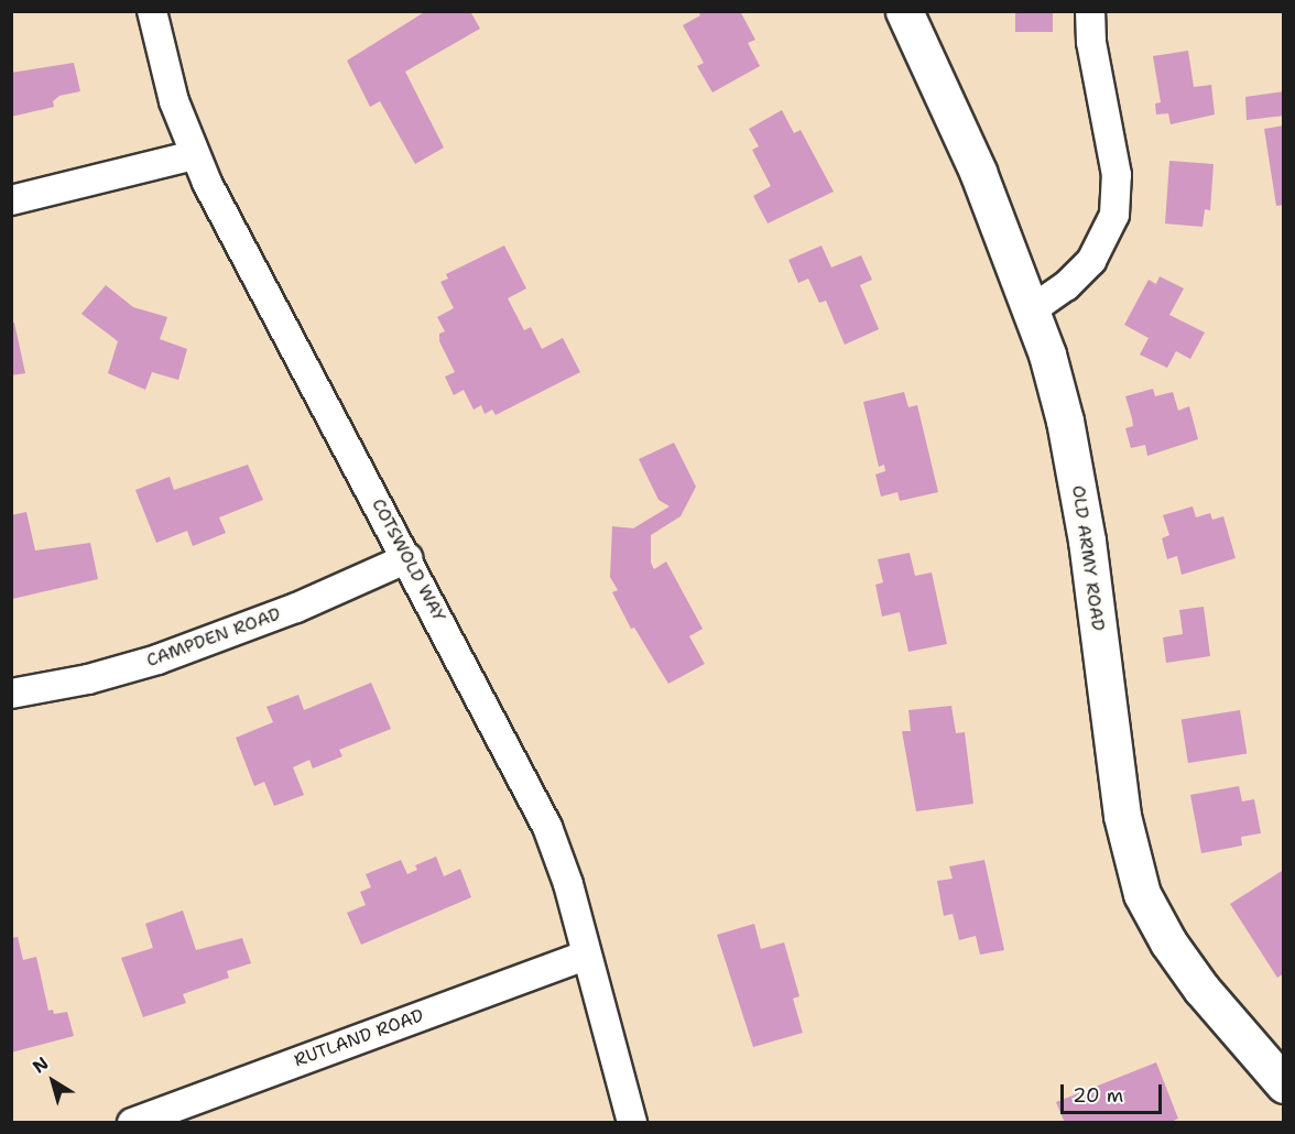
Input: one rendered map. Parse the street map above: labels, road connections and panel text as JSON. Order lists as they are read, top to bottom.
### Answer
{
  "streets": {
    "street": [
      "OLD ARMY ROAD",
      "COTSWOLD WAY",
      "CAMPDEN ROAD",
      "RUTLAND ROAD"
    ]
  },
  "crossings": [
    ["COTSWOLD WAY", "CAMPDEN ROAD"],
    ["COTSWOLD WAY", "RUTLAND ROAD"]
  ],
  "scale_bar": "20 m",
  "north": "top left"
}
